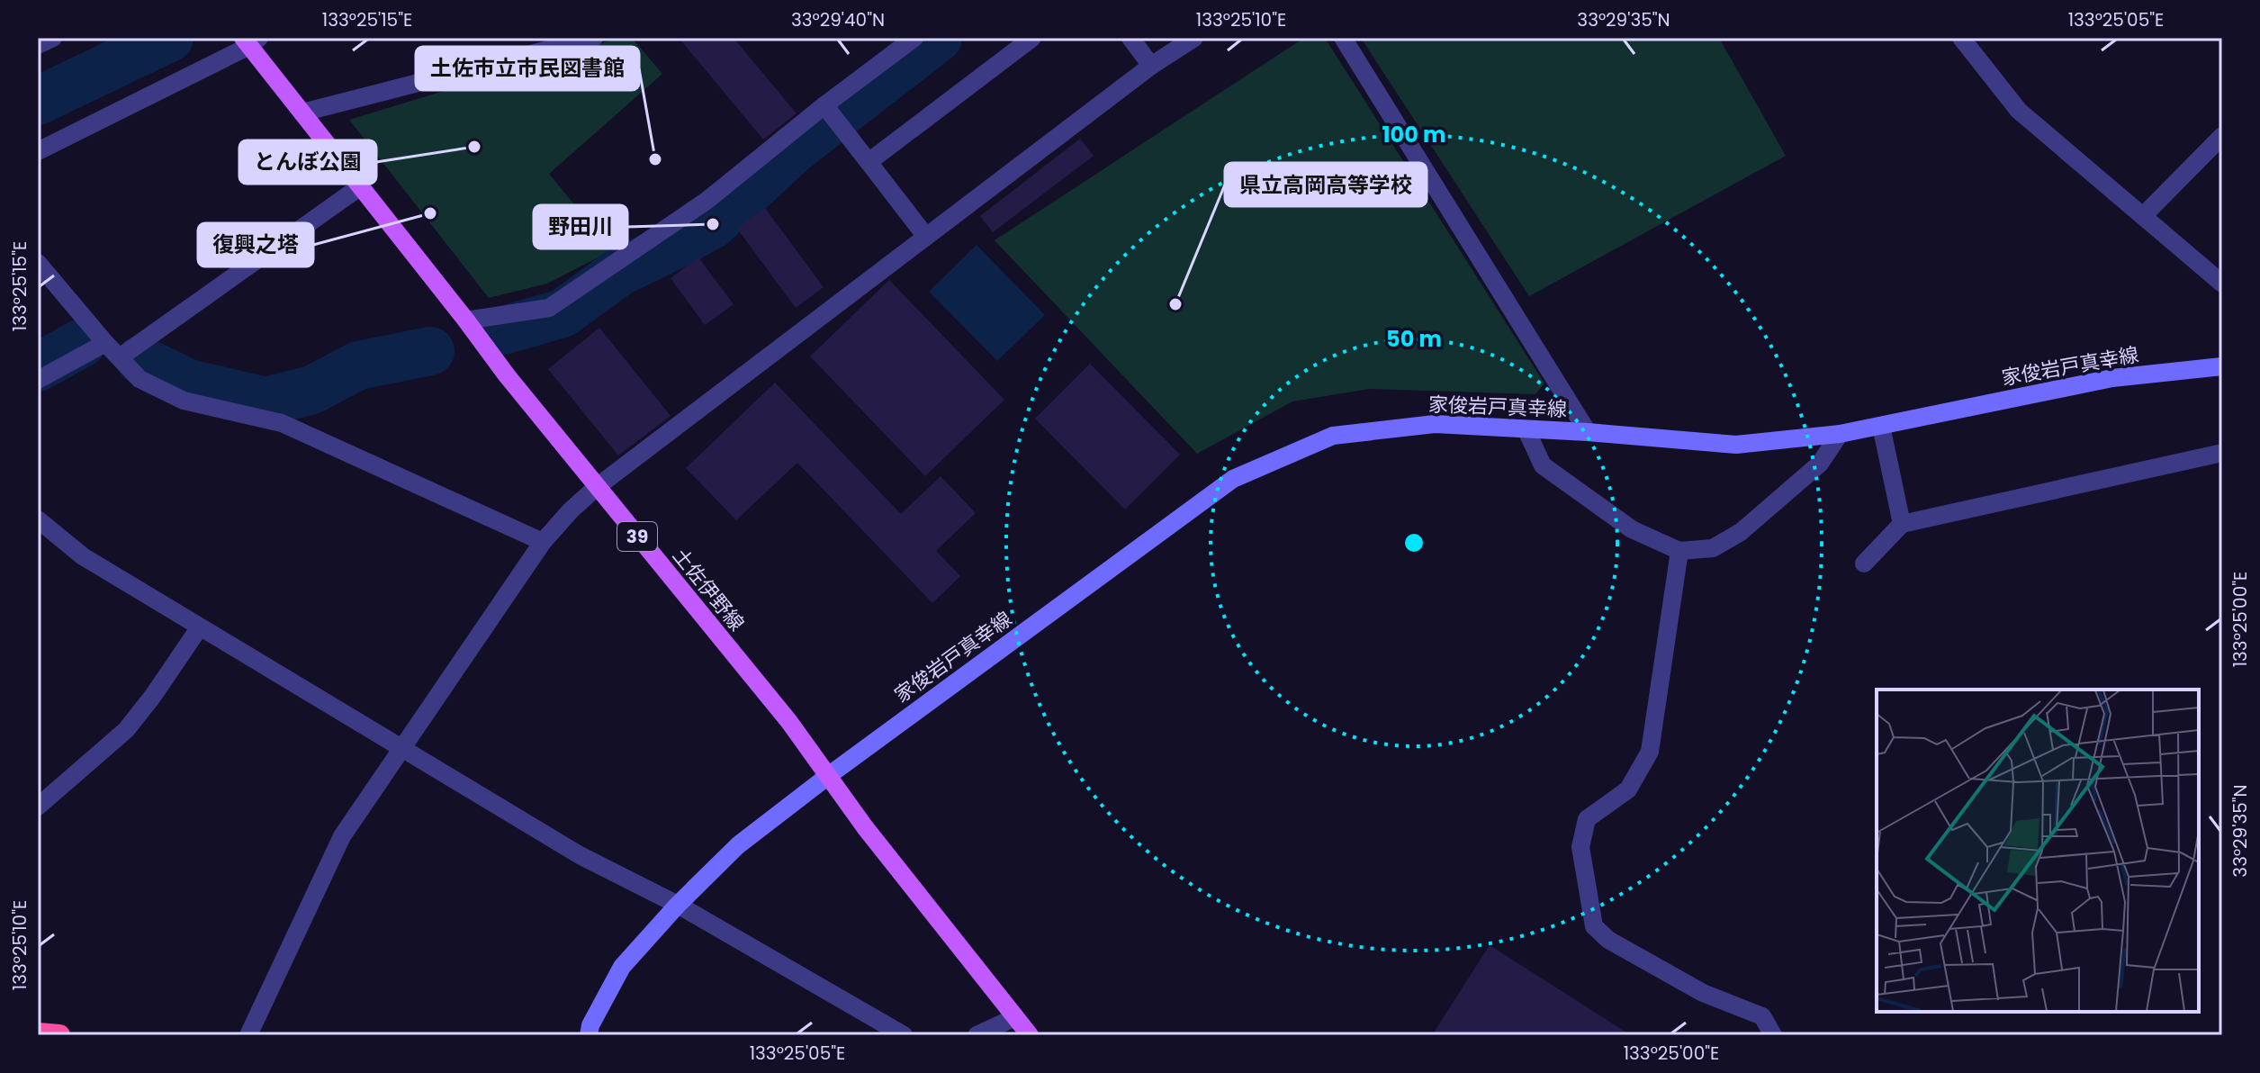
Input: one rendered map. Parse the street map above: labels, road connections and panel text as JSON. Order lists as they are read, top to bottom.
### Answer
{
  "streets": {
    "main road": ["家俊岩戸真幸線", "39", "土佐伊野線"]
  },
  "crossings": [
    ["家俊岩戸真幸線", "土佐伊野線"]
  ],
  "places": [
    "とんぼ公園",
    "土佐市立市民図書館",
    "復興之塔",
    "野田川",
    "県立高岡高等学校"
  ],
  "coordinates": [
    "133°25'15\"E",
    "33°29'40\"N",
    "133°25'10\"E",
    "33°29'35\"N",
    "133°25'05\"E",
    "133°25'00\"E"
  ],
  "rings": ["100 m", "50 m"]
}
